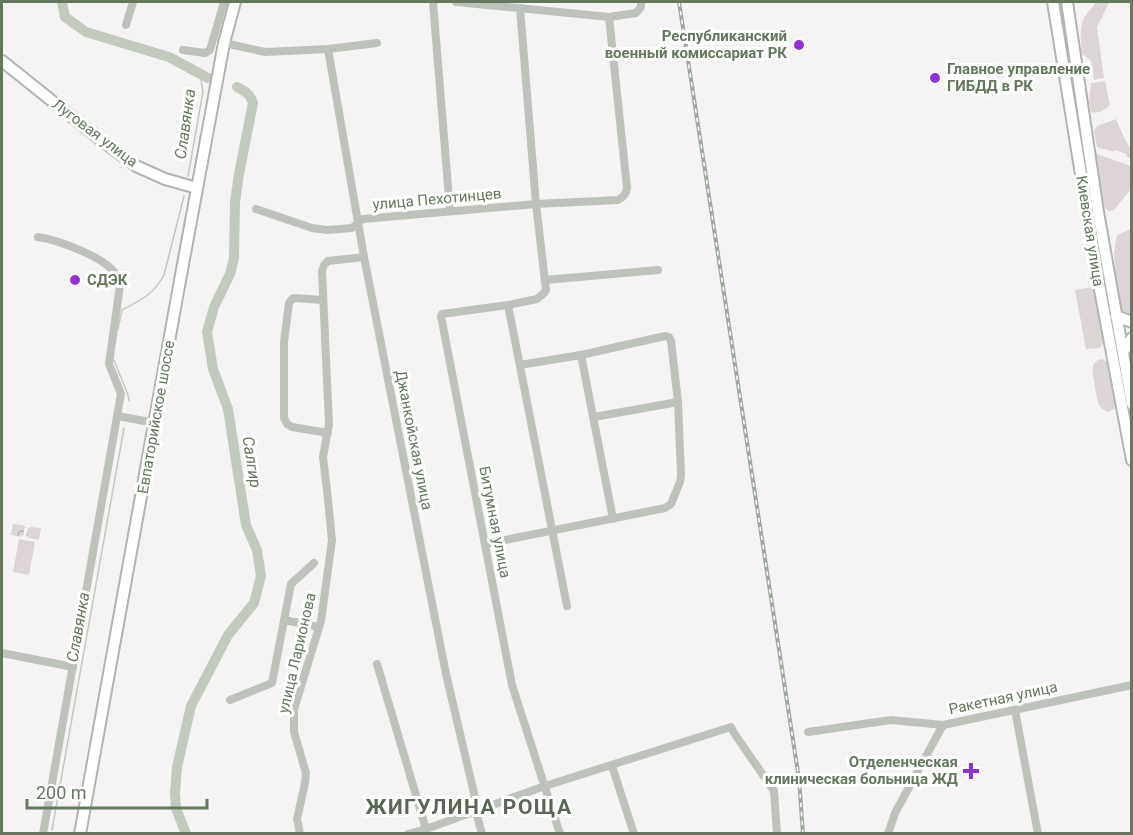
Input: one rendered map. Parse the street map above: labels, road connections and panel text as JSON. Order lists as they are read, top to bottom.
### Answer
{
  "streets": {
    "main road": ["Луговая улица", "Киевская улица", "Евпаторийское шоссе"],
    "street": [
      "улица Пехотинцев",
      "Джанкойская улица",
      "Битумная улица",
      "улица Ларионова",
      "Ракетная улица"
    ]
  },
  "crossings": [
    ["Луговая улица", "Евпаторийское шоссе"],
    ["улица Пехотинцев", "Джанкойская улица"],
    ["Джанкойская улица", "улица Ларионова"]
  ],
  "districts": ["ЖИГУЛИНА РОЩА"],
  "water": ["Славянка", "Салгир"],
  "places": {
    "other": ["Республиканский военный комиссариат РК", "Главное управление ГИБДД в РК", "СДЭК"],
    "health": ["Отделенческая клиническая больница ЖД"]
  },
  "scale_bar": "200 m"
}
